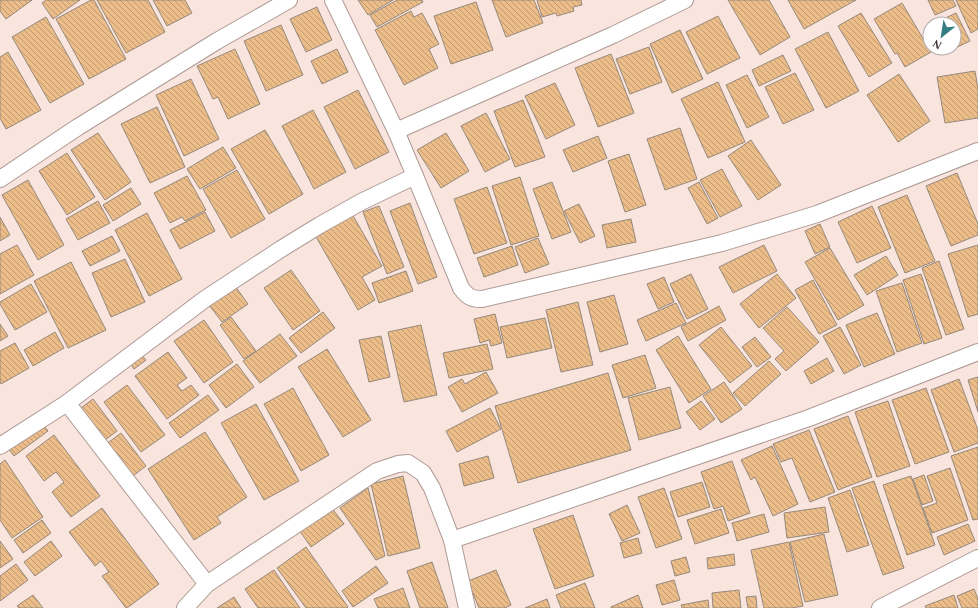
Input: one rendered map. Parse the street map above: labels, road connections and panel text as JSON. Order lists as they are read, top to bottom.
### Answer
{
  "north": "bottom left"
}
